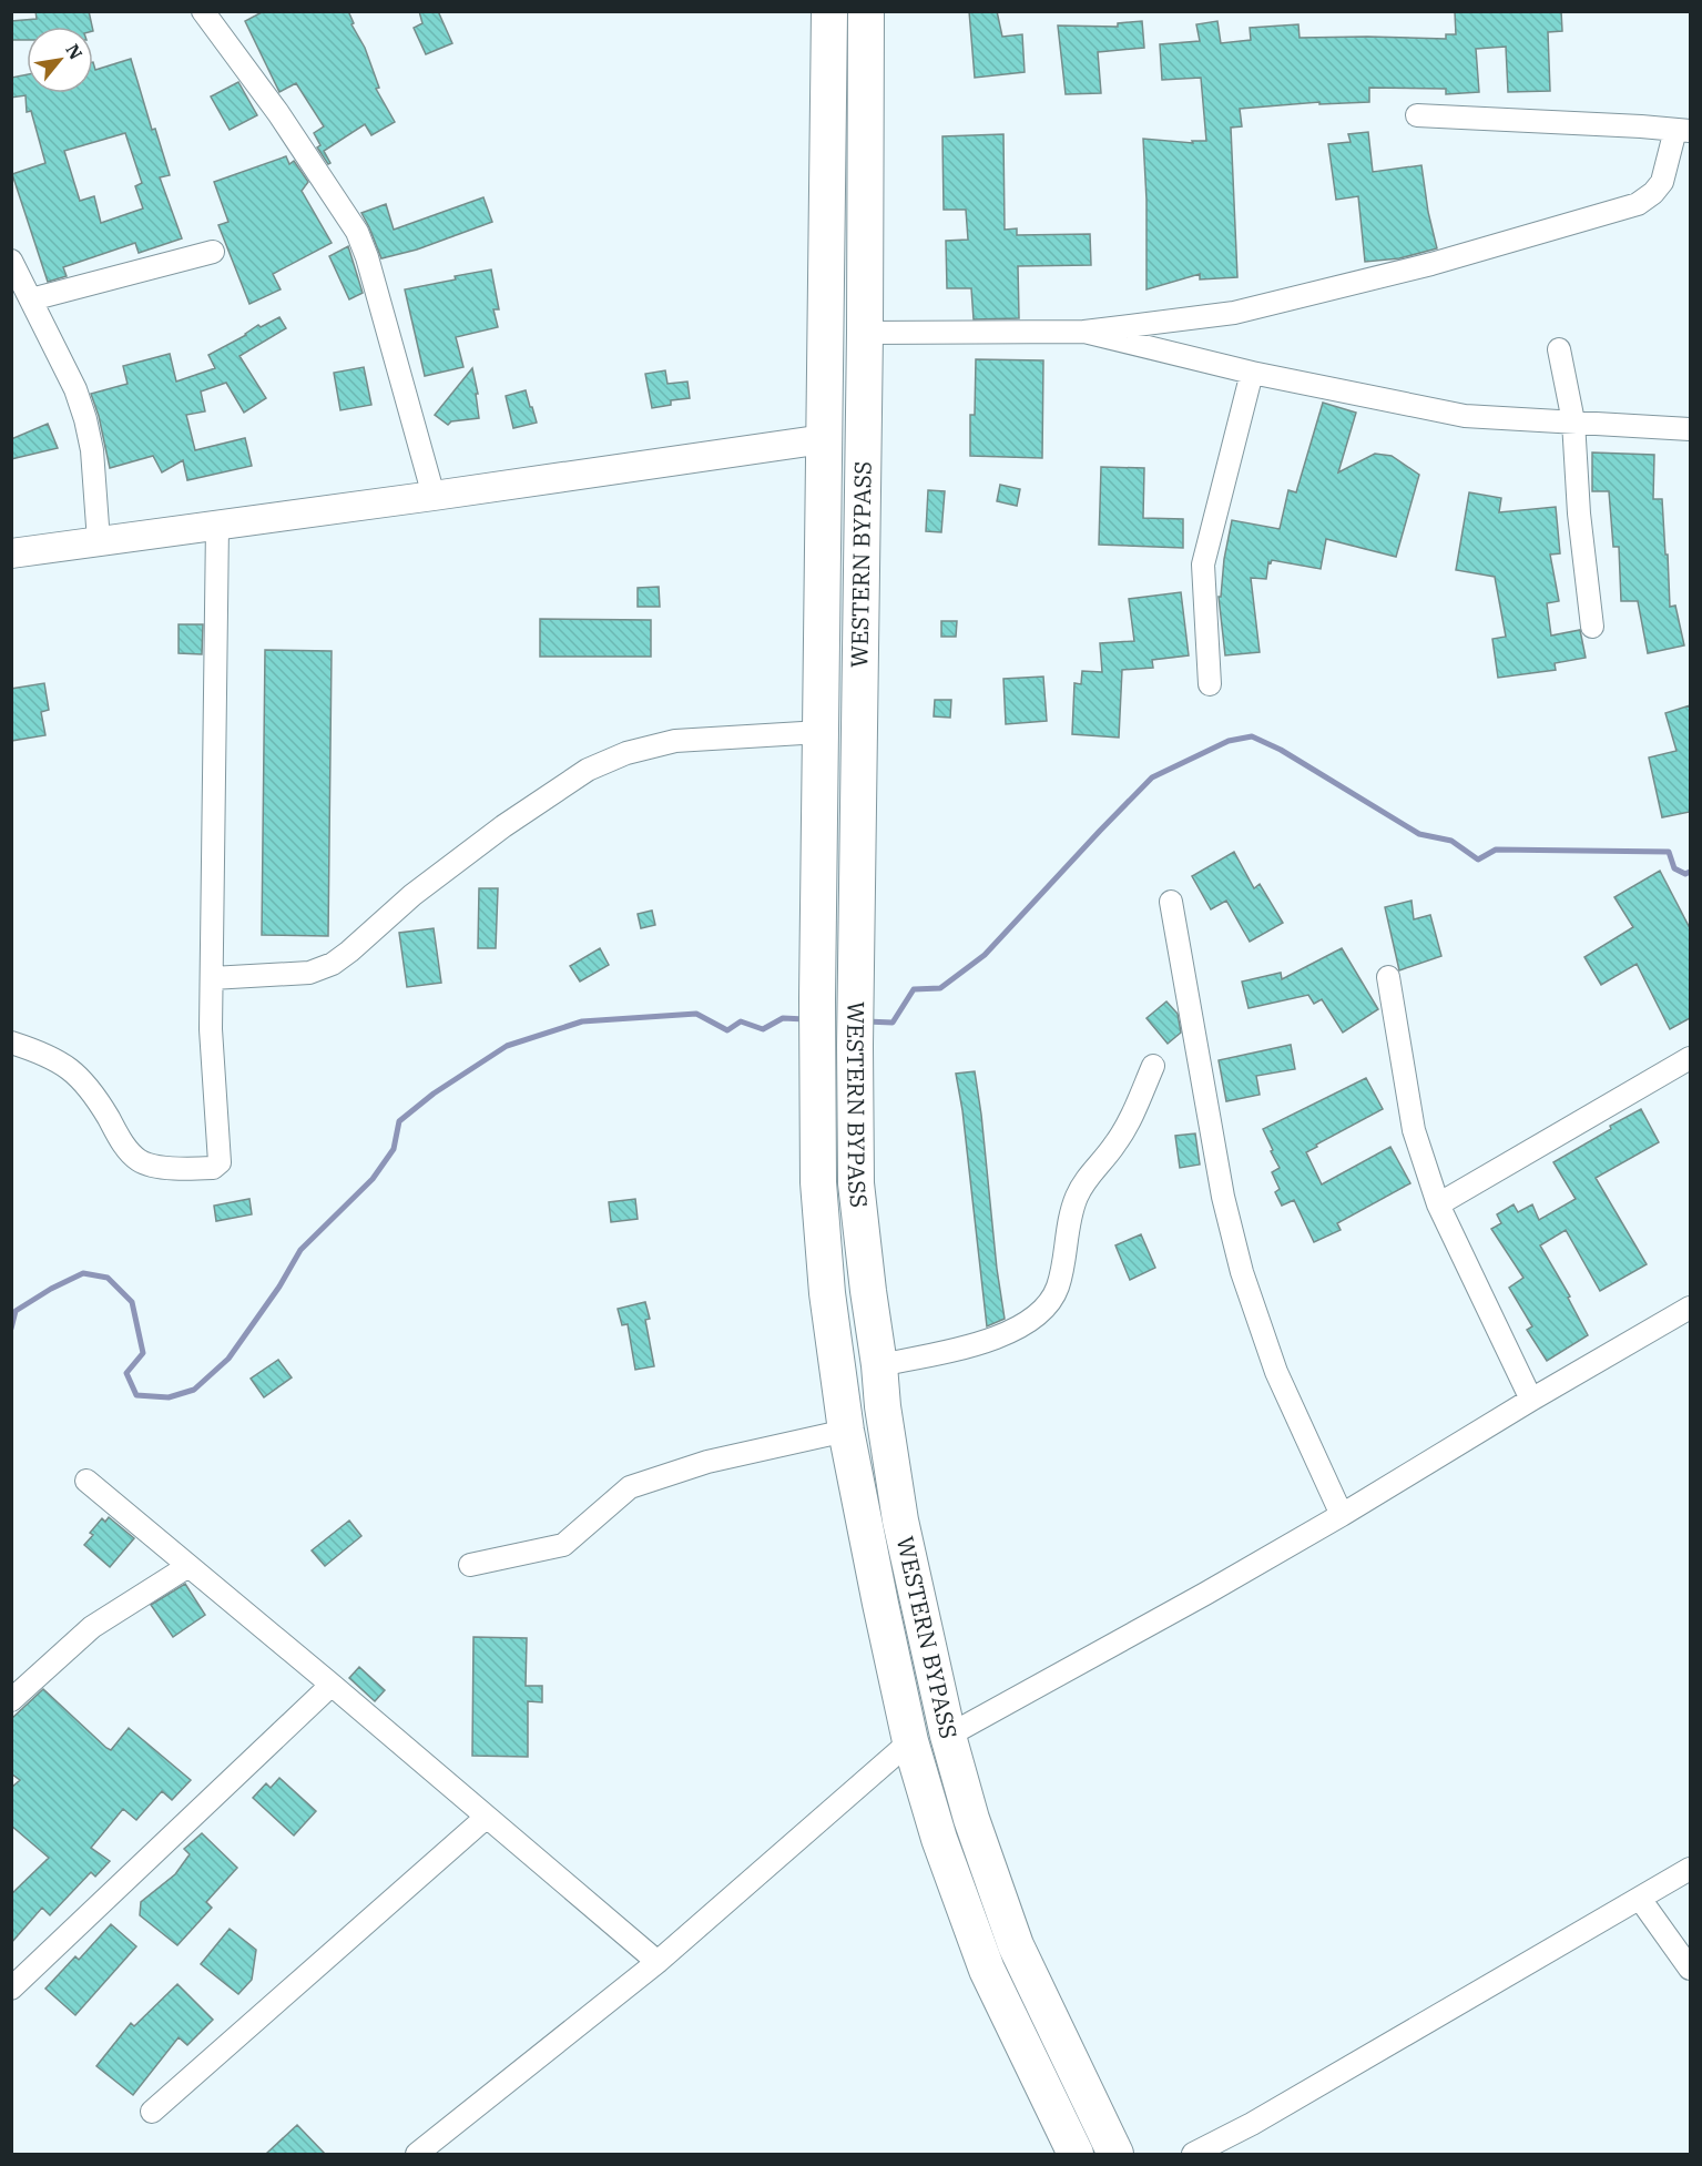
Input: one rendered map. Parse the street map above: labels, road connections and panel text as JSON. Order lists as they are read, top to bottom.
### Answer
{
  "streets": {
    "main road": ["WESTERN BYPASS"]
  },
  "north": "top right"
}
